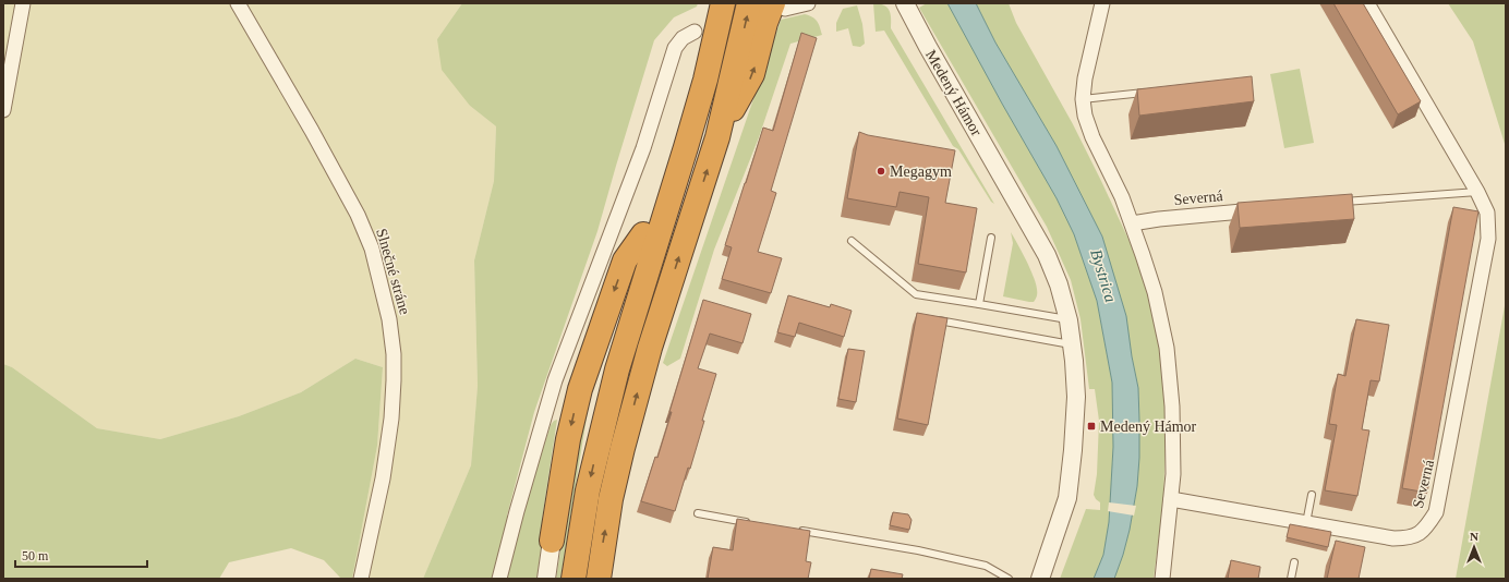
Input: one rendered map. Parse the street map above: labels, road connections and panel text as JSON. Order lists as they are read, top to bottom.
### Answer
{
  "streets": {
    "street": ["Medený Hámor", "Severná", "Slnečné stráne"]
  },
  "water": ["Bystrica"],
  "places": {
    "other": ["Megagym"],
    "transit": ["Medený Hámor"]
  },
  "scale_bar": "50 m",
  "north": "top"
}
